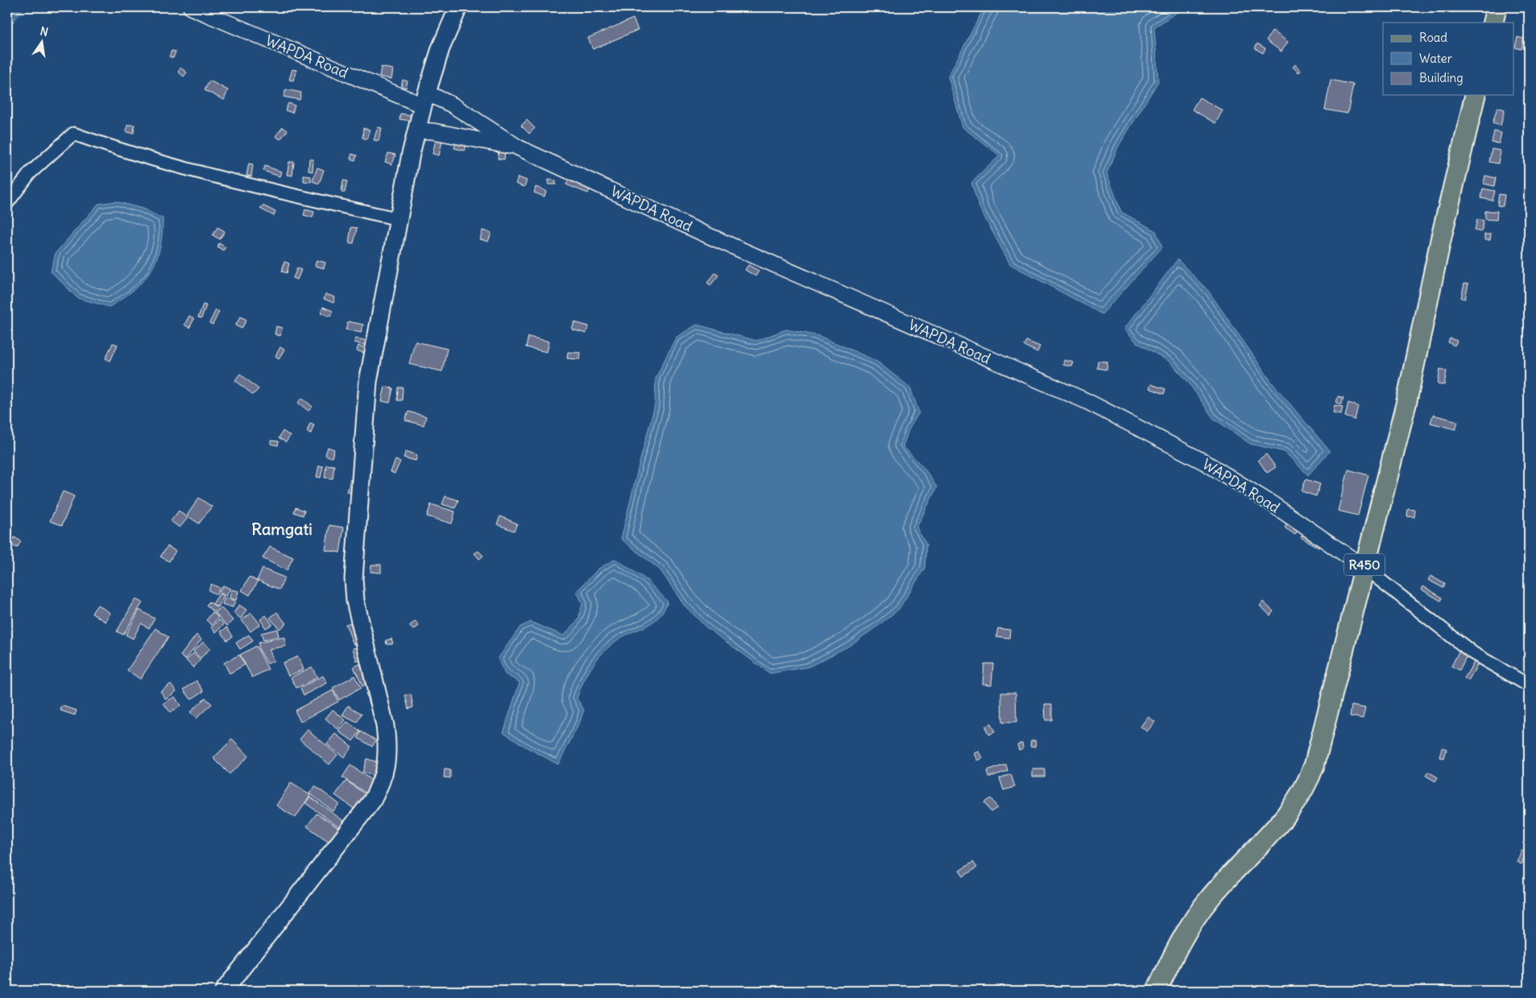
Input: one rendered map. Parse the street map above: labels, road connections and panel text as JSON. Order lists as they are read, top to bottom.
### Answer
{
  "streets": {
    "main road": ["R450"],
    "street": ["WAPDA Road"]
  },
  "crossings": [
    ["WAPDA Road", "R450"]
  ],
  "districts": ["Ramgati"],
  "legend": ["Road", "Water", "Building"],
  "north": "top"
}
